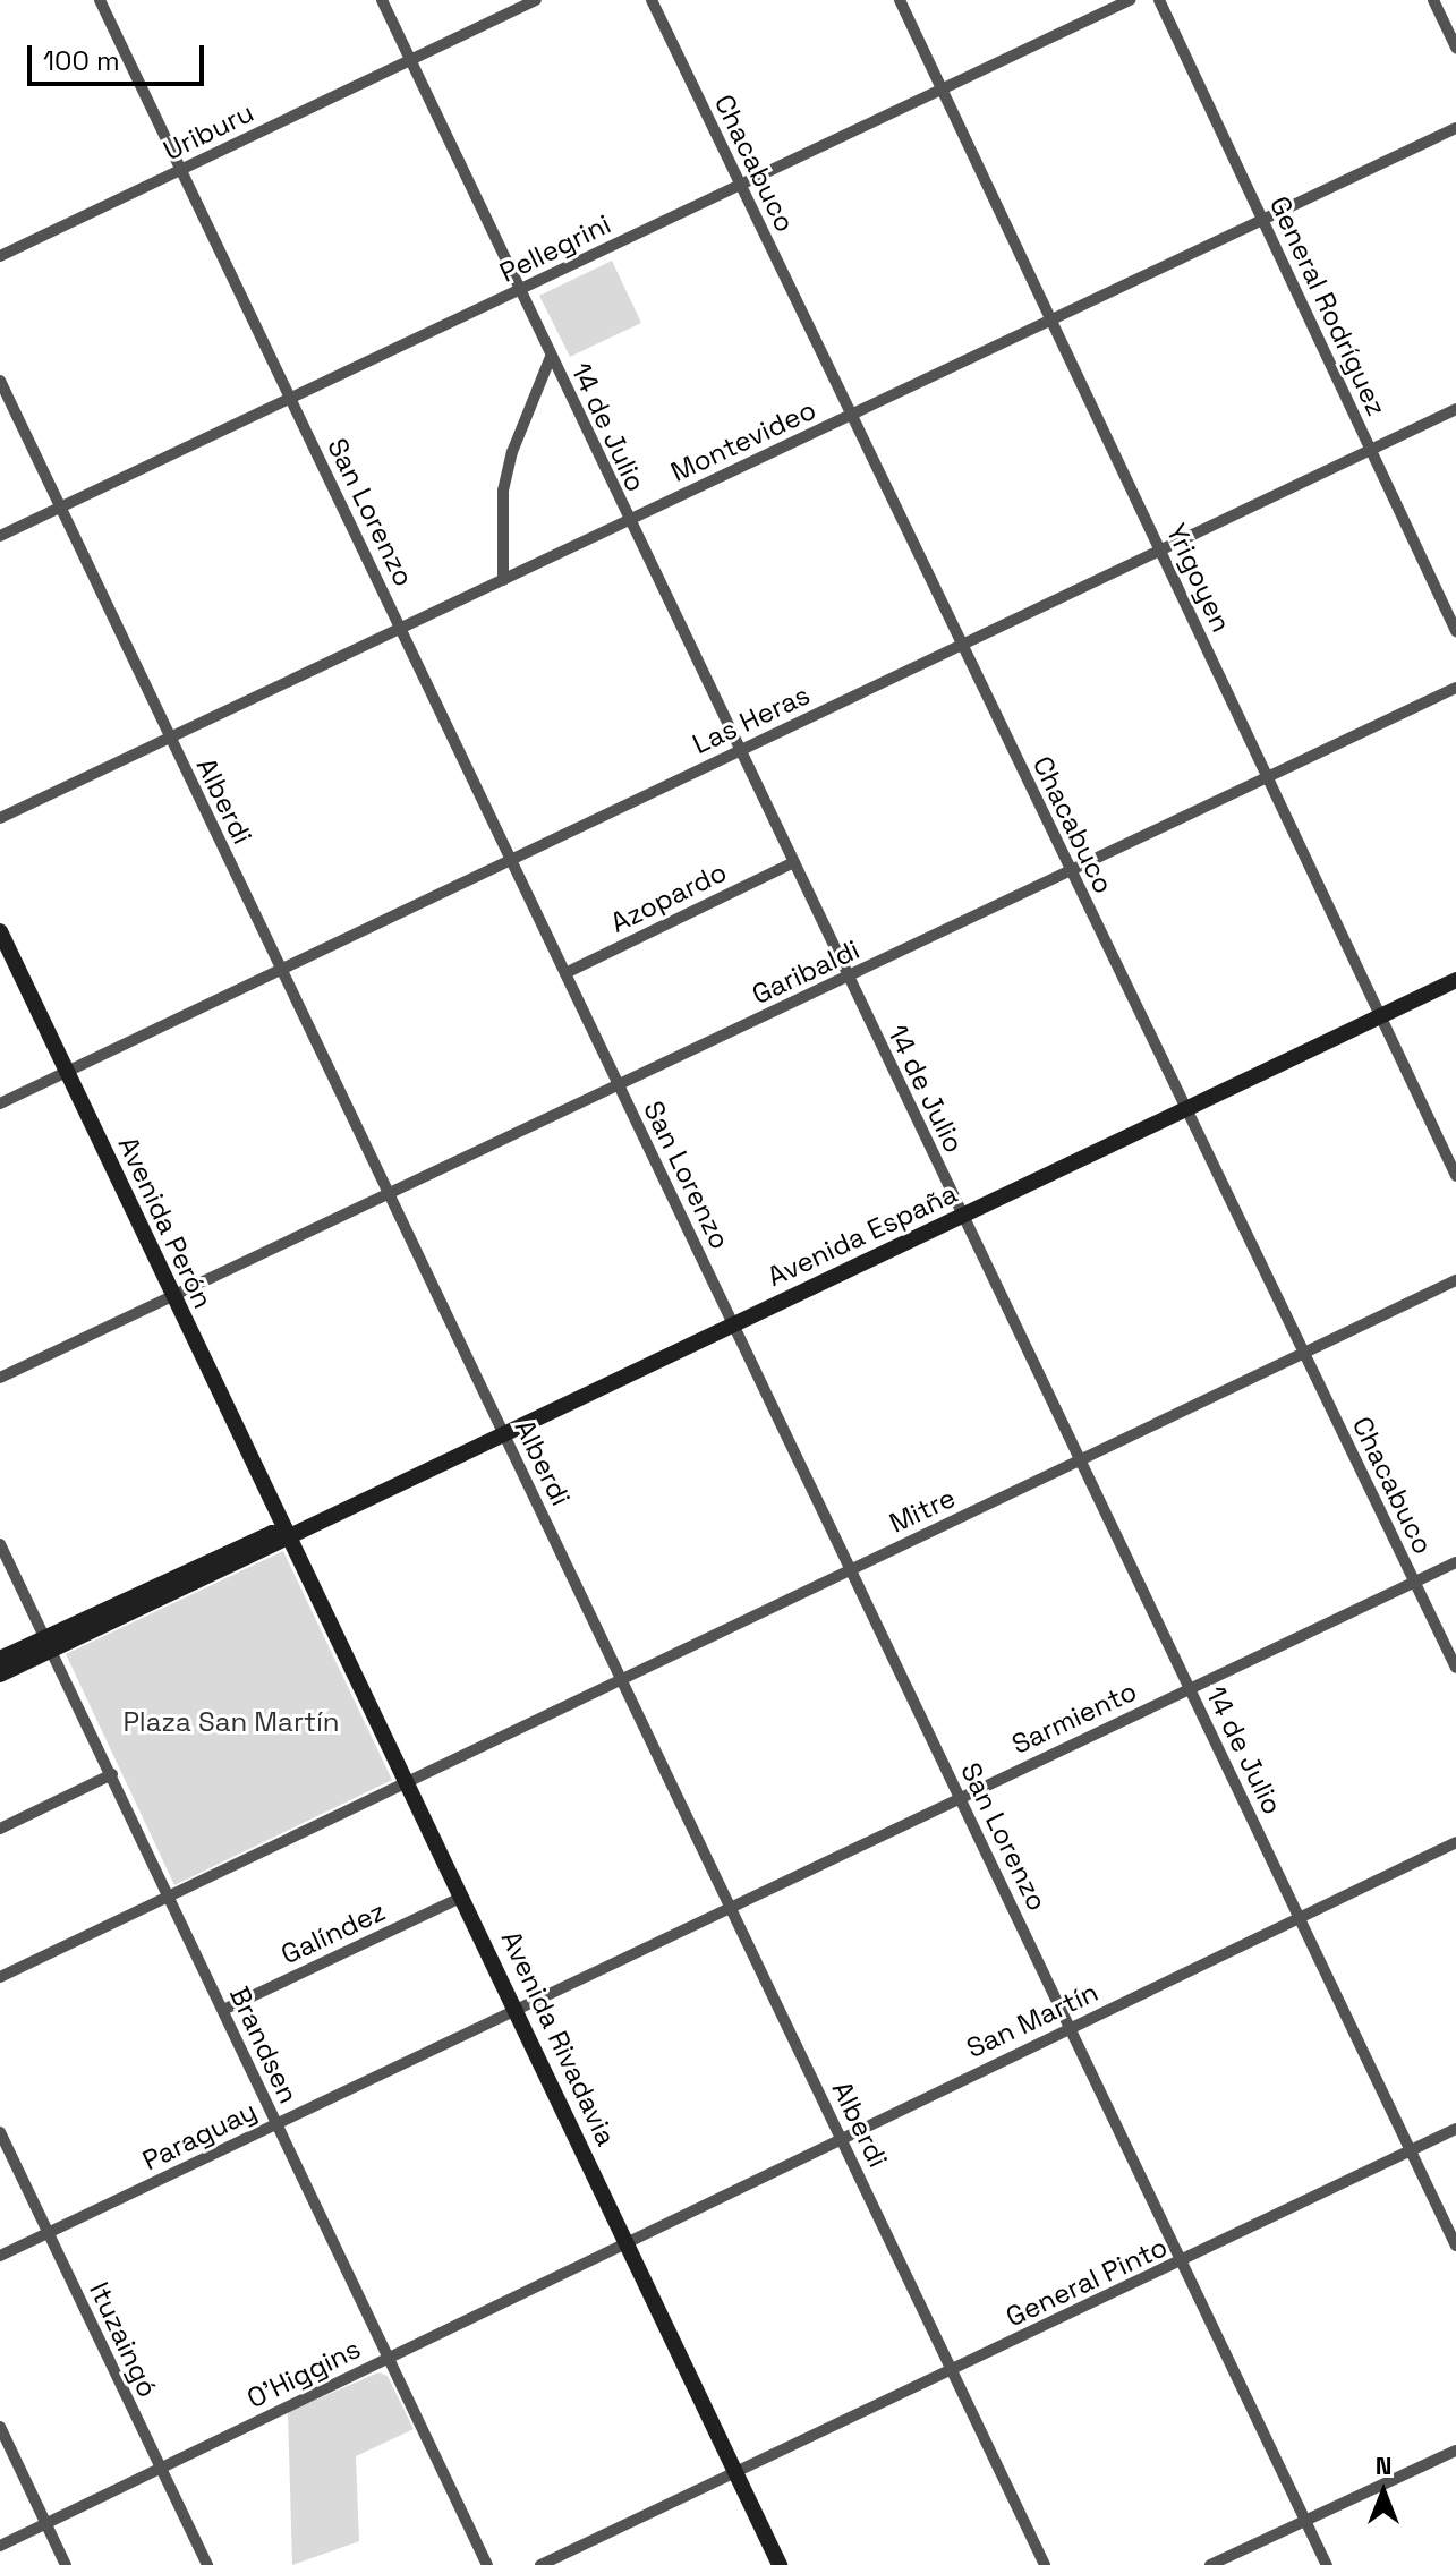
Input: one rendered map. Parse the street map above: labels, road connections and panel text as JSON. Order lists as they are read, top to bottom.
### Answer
{
  "streets": {
    "main road": ["Avenida Perón", "Avenida España", "Avenida Rivadavia"],
    "street": [
      "Uriburu",
      "Chacabuco",
      "Pellegrini",
      "General Rodríguez",
      "14 de Julio",
      "Montevideo",
      "San Lorenzo",
      "Yrigoyen",
      "Las Heras",
      "Alberdi",
      "Azopardo",
      "Garibaldi",
      "Mitre",
      "Sarmiento",
      "Galíndez",
      "San Martín",
      "Brandsen",
      "Paraguay",
      "General Pinto",
      "Ituzaingó",
      "O'Higgins"
    ]
  },
  "crossings": [
    ["Uriburu", "14 de Julio"],
    ["Uriburu", "San Lorenzo"],
    ["Chacabuco", "Pellegrini"],
    ["Chacabuco", "Montevideo"],
    ["Chacabuco", "Las Heras"],
    ["Chacabuco", "Garibaldi"],
    ["Chacabuco", "Avenida España"],
    ["Chacabuco", "Mitre"],
    ["Chacabuco", "Sarmiento"],
    ["Pellegrini", "14 de Julio"],
    ["Pellegrini", "San Lorenzo"],
    ["Pellegrini", "Yrigoyen"],
    ["Pellegrini", "Alberdi"],
    ["General Rodríguez", "Montevideo"],
    ["General Rodríguez", "Las Heras"],
    ["14 de Julio", "Montevideo"],
    ["14 de Julio", "Las Heras"],
    ["14 de Julio", "Azopardo"],
    ["14 de Julio", "Garibaldi"],
    ["14 de Julio", "Avenida España"],
    ["14 de Julio", "Mitre"],
    ["14 de Julio", "Sarmiento"],
    ["14 de Julio", "San Martín"],
    ["14 de Julio", "General Pinto"],
    ["Montevideo", "San Lorenzo"],
    ["Montevideo", "Yrigoyen"],
    ["Montevideo", "Alberdi"],
    ["San Lorenzo", "Las Heras"],
    ["San Lorenzo", "Azopardo"],
    ["San Lorenzo", "Garibaldi"],
    ["San Lorenzo", "Avenida España"],
    ["San Lorenzo", "Mitre"],
    ["San Lorenzo", "Sarmiento"],
    ["San Lorenzo", "San Martín"],
    ["San Lorenzo", "General Pinto"],
    ["Yrigoyen", "Las Heras"],
    ["Yrigoyen", "Garibaldi"],
    ["Yrigoyen", "Avenida España"],
    ["Las Heras", "Alberdi"],
    ["Las Heras", "Avenida Perón"],
    ["Alberdi", "Garibaldi"],
    ["Alberdi", "Avenida España"],
    ["Alberdi", "Mitre"],
    ["Alberdi", "Sarmiento"],
    ["Alberdi", "San Martín"],
    ["Alberdi", "General Pinto"],
    ["Garibaldi", "Avenida Perón"],
    ["Avenida Perón", "Avenida España"],
    ["Avenida Perón", "Avenida Rivadavia"],
    ["Avenida España", "Avenida Rivadavia"],
    ["Avenida España", "Brandsen"],
    ["Mitre", "Avenida Rivadavia"],
    ["Mitre", "Brandsen"],
    ["Sarmiento", "Avenida Rivadavia"],
    ["Sarmiento", "Paraguay"],
    ["Galíndez", "Avenida Rivadavia"],
    ["Galíndez", "Brandsen"],
    ["San Martín", "Avenida Rivadavia"],
    ["San Martín", "O'Higgins"],
    ["Avenida Rivadavia", "Paraguay"],
    ["Avenida Rivadavia", "General Pinto"],
    ["Avenida Rivadavia", "O'Higgins"],
    ["Brandsen", "Paraguay"],
    ["Brandsen", "O'Higgins"],
    ["Paraguay", "Ituzaingó"],
    ["Ituzaingó", "O'Higgins"]
  ],
  "parks": ["Plaza San Martín"],
  "scale_bar": "100 m",
  "north": "top"
}
